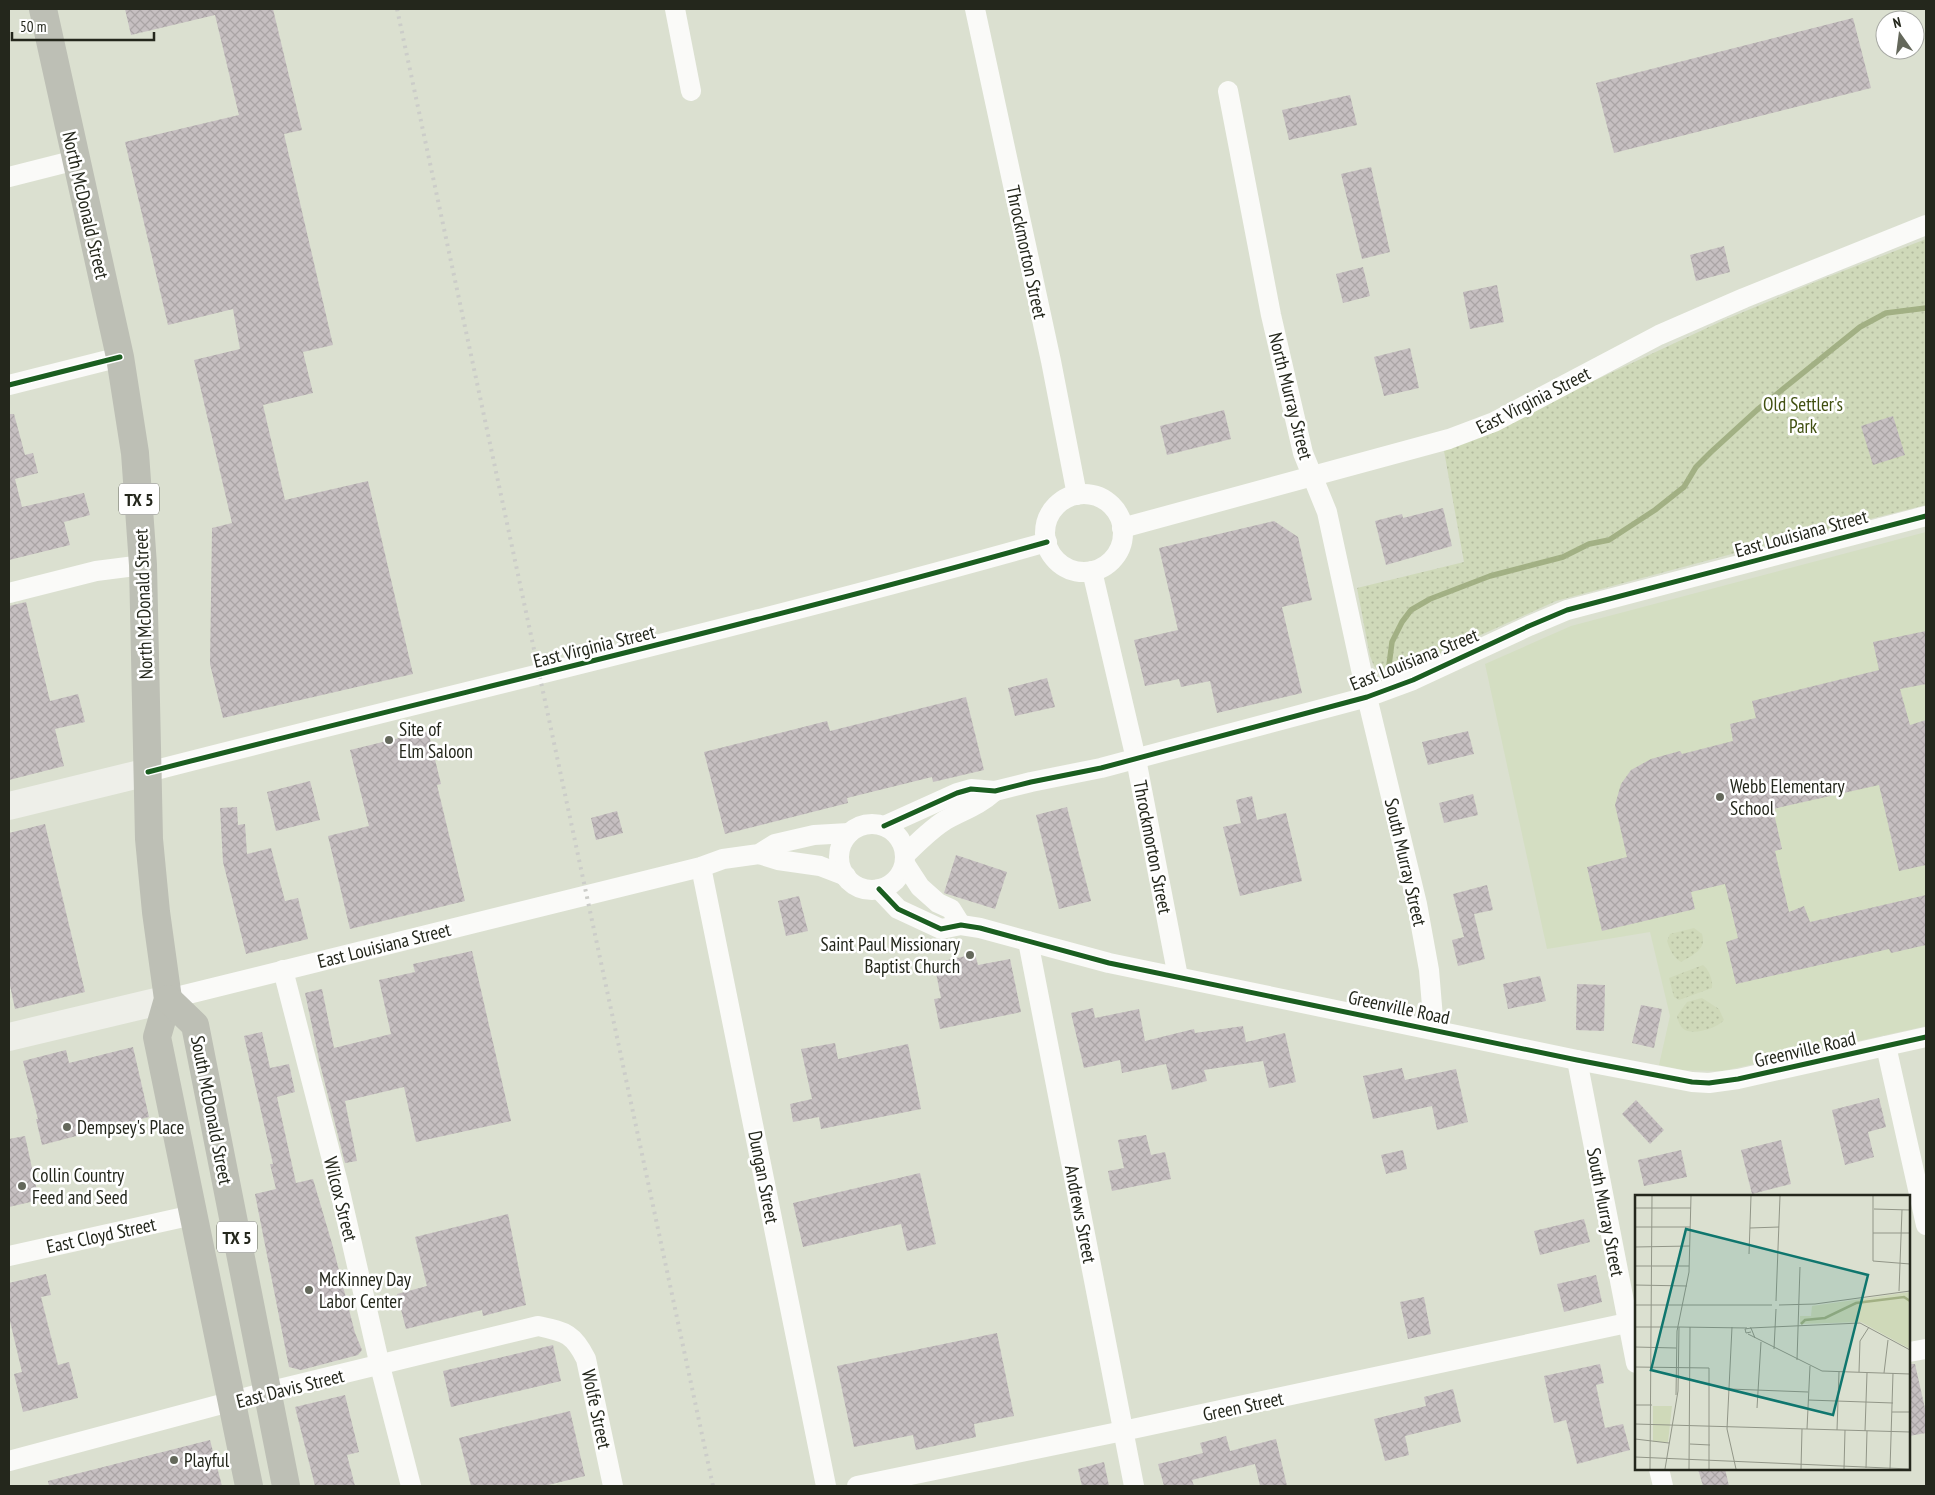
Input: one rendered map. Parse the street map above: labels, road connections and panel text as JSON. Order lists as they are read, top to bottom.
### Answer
{
  "streets": {
    "main road": [
      "North McDonald Street",
      "East Virginia Street",
      "TX 5",
      "East Louisiana Street",
      "South McDonald Street"
    ],
    "street": [
      "Throckmorton Street",
      "North Murray Street",
      "South Murray Street",
      "Greenville Road",
      "Dungan Street",
      "Wilcox Street",
      "Andrews Street",
      "East Cloyd Street",
      "East Davis Street",
      "Green Street",
      "Wolfe Street"
    ]
  },
  "crossings": [
    ["North McDonald Street", "East Virginia Street"],
    ["North McDonald Street", "East Louisiana Street"],
    ["North McDonald Street", "South McDonald Street"],
    ["Throckmorton Street", "East Virginia Street"],
    ["Throckmorton Street", "East Louisiana Street"],
    ["Throckmorton Street", "Greenville Road"],
    ["North Murray Street", "East Virginia Street"],
    ["North Murray Street", "East Louisiana Street"],
    ["North Murray Street", "South Murray Street"],
    ["East Louisiana Street", "South Murray Street"],
    ["East Louisiana Street", "Greenville Road"],
    ["East Louisiana Street", "South McDonald Street"],
    ["East Louisiana Street", "Dungan Street"],
    ["East Louisiana Street", "Wilcox Street"],
    ["South Murray Street", "Greenville Road"],
    ["South Murray Street", "Green Street"],
    ["Greenville Road", "Andrews Street"],
    ["South McDonald Street", "East Cloyd Street"],
    ["South McDonald Street", "East Davis Street"],
    ["Wilcox Street", "East Davis Street"],
    ["Andrews Street", "Green Street"],
    ["East Davis Street", "Wolfe Street"]
  ],
  "parks": ["Old Settler's Park"],
  "places": [
    "Site of Elm Saloon",
    "Webb Elementary School",
    "Saint Paul Missionary Baptist Church",
    "Dempsey's Place",
    "Collin Country Feed and Seed",
    "McKinney Day Labor Center",
    "Playful"
  ],
  "scale_bar": "50 m",
  "north": "top"
}
